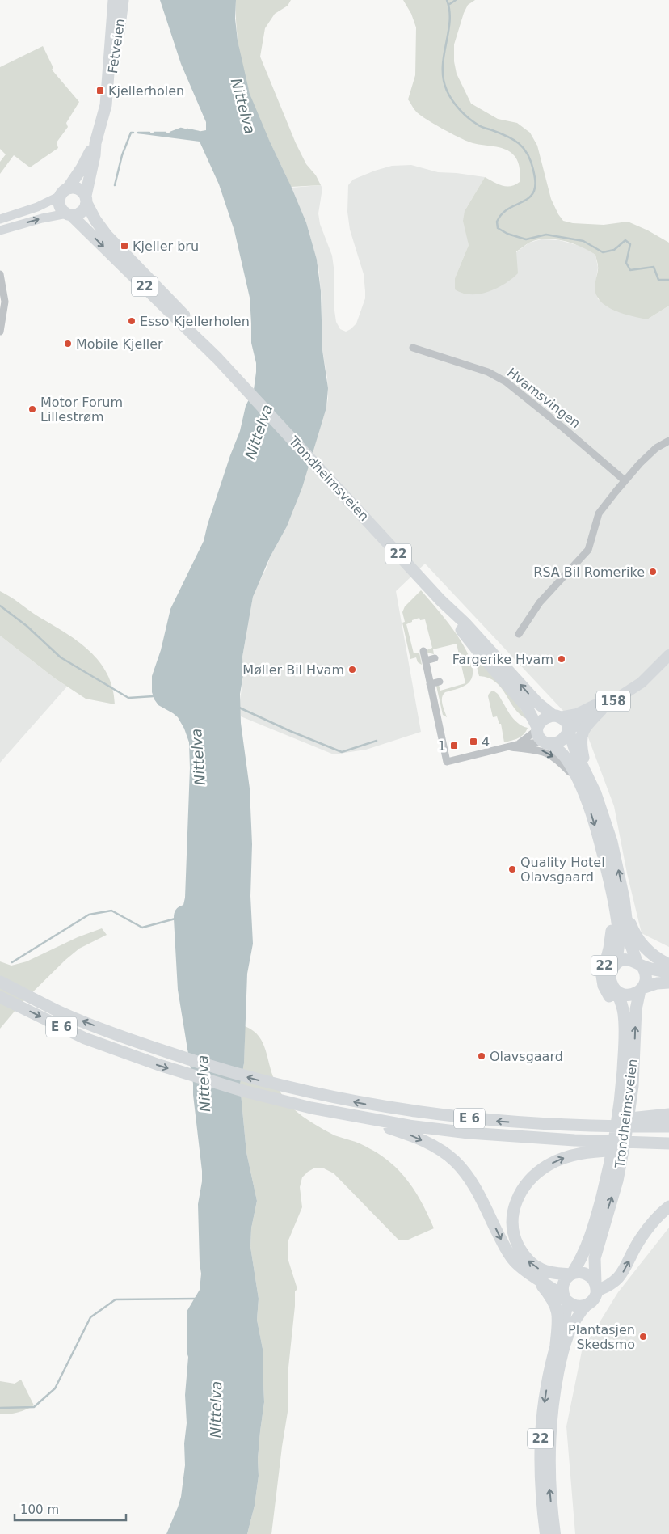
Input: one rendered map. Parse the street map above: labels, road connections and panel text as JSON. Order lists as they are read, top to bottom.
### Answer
{
  "streets": {
    "highway": [
      "Fetveien",
      "22",
      "Trondheimsveien",
      "E 6"
    ],
    "main road": ["158"],
    "street": ["Hvamsvingen"]
  },
  "crossings": [
    ["Fetveien", "22"],
    ["Fetveien", "Trondheimsveien"],
    ["22", "Trondheimsveien"],
    ["22", "158"],
    ["Trondheimsveien", "158"]
  ],
  "water": ["Nittelva"],
  "places": {
    "transit": [
      "Kjellerholen",
      "Kjeller bru",
      "4",
      "1"
    ],
    "other": [
      "Esso Kjellerholen",
      "Mobile Kjeller",
      "Motor Forum Lillestrøm",
      "RSA Bil Romerike",
      "Fargerike Hvam",
      "Møller Bil Hvam",
      "Quality Hotel Olavsgaard",
      "Olavsgaard",
      "Plantasjen Skedsmo"
    ]
  },
  "scale_bar": "100 m"
}
